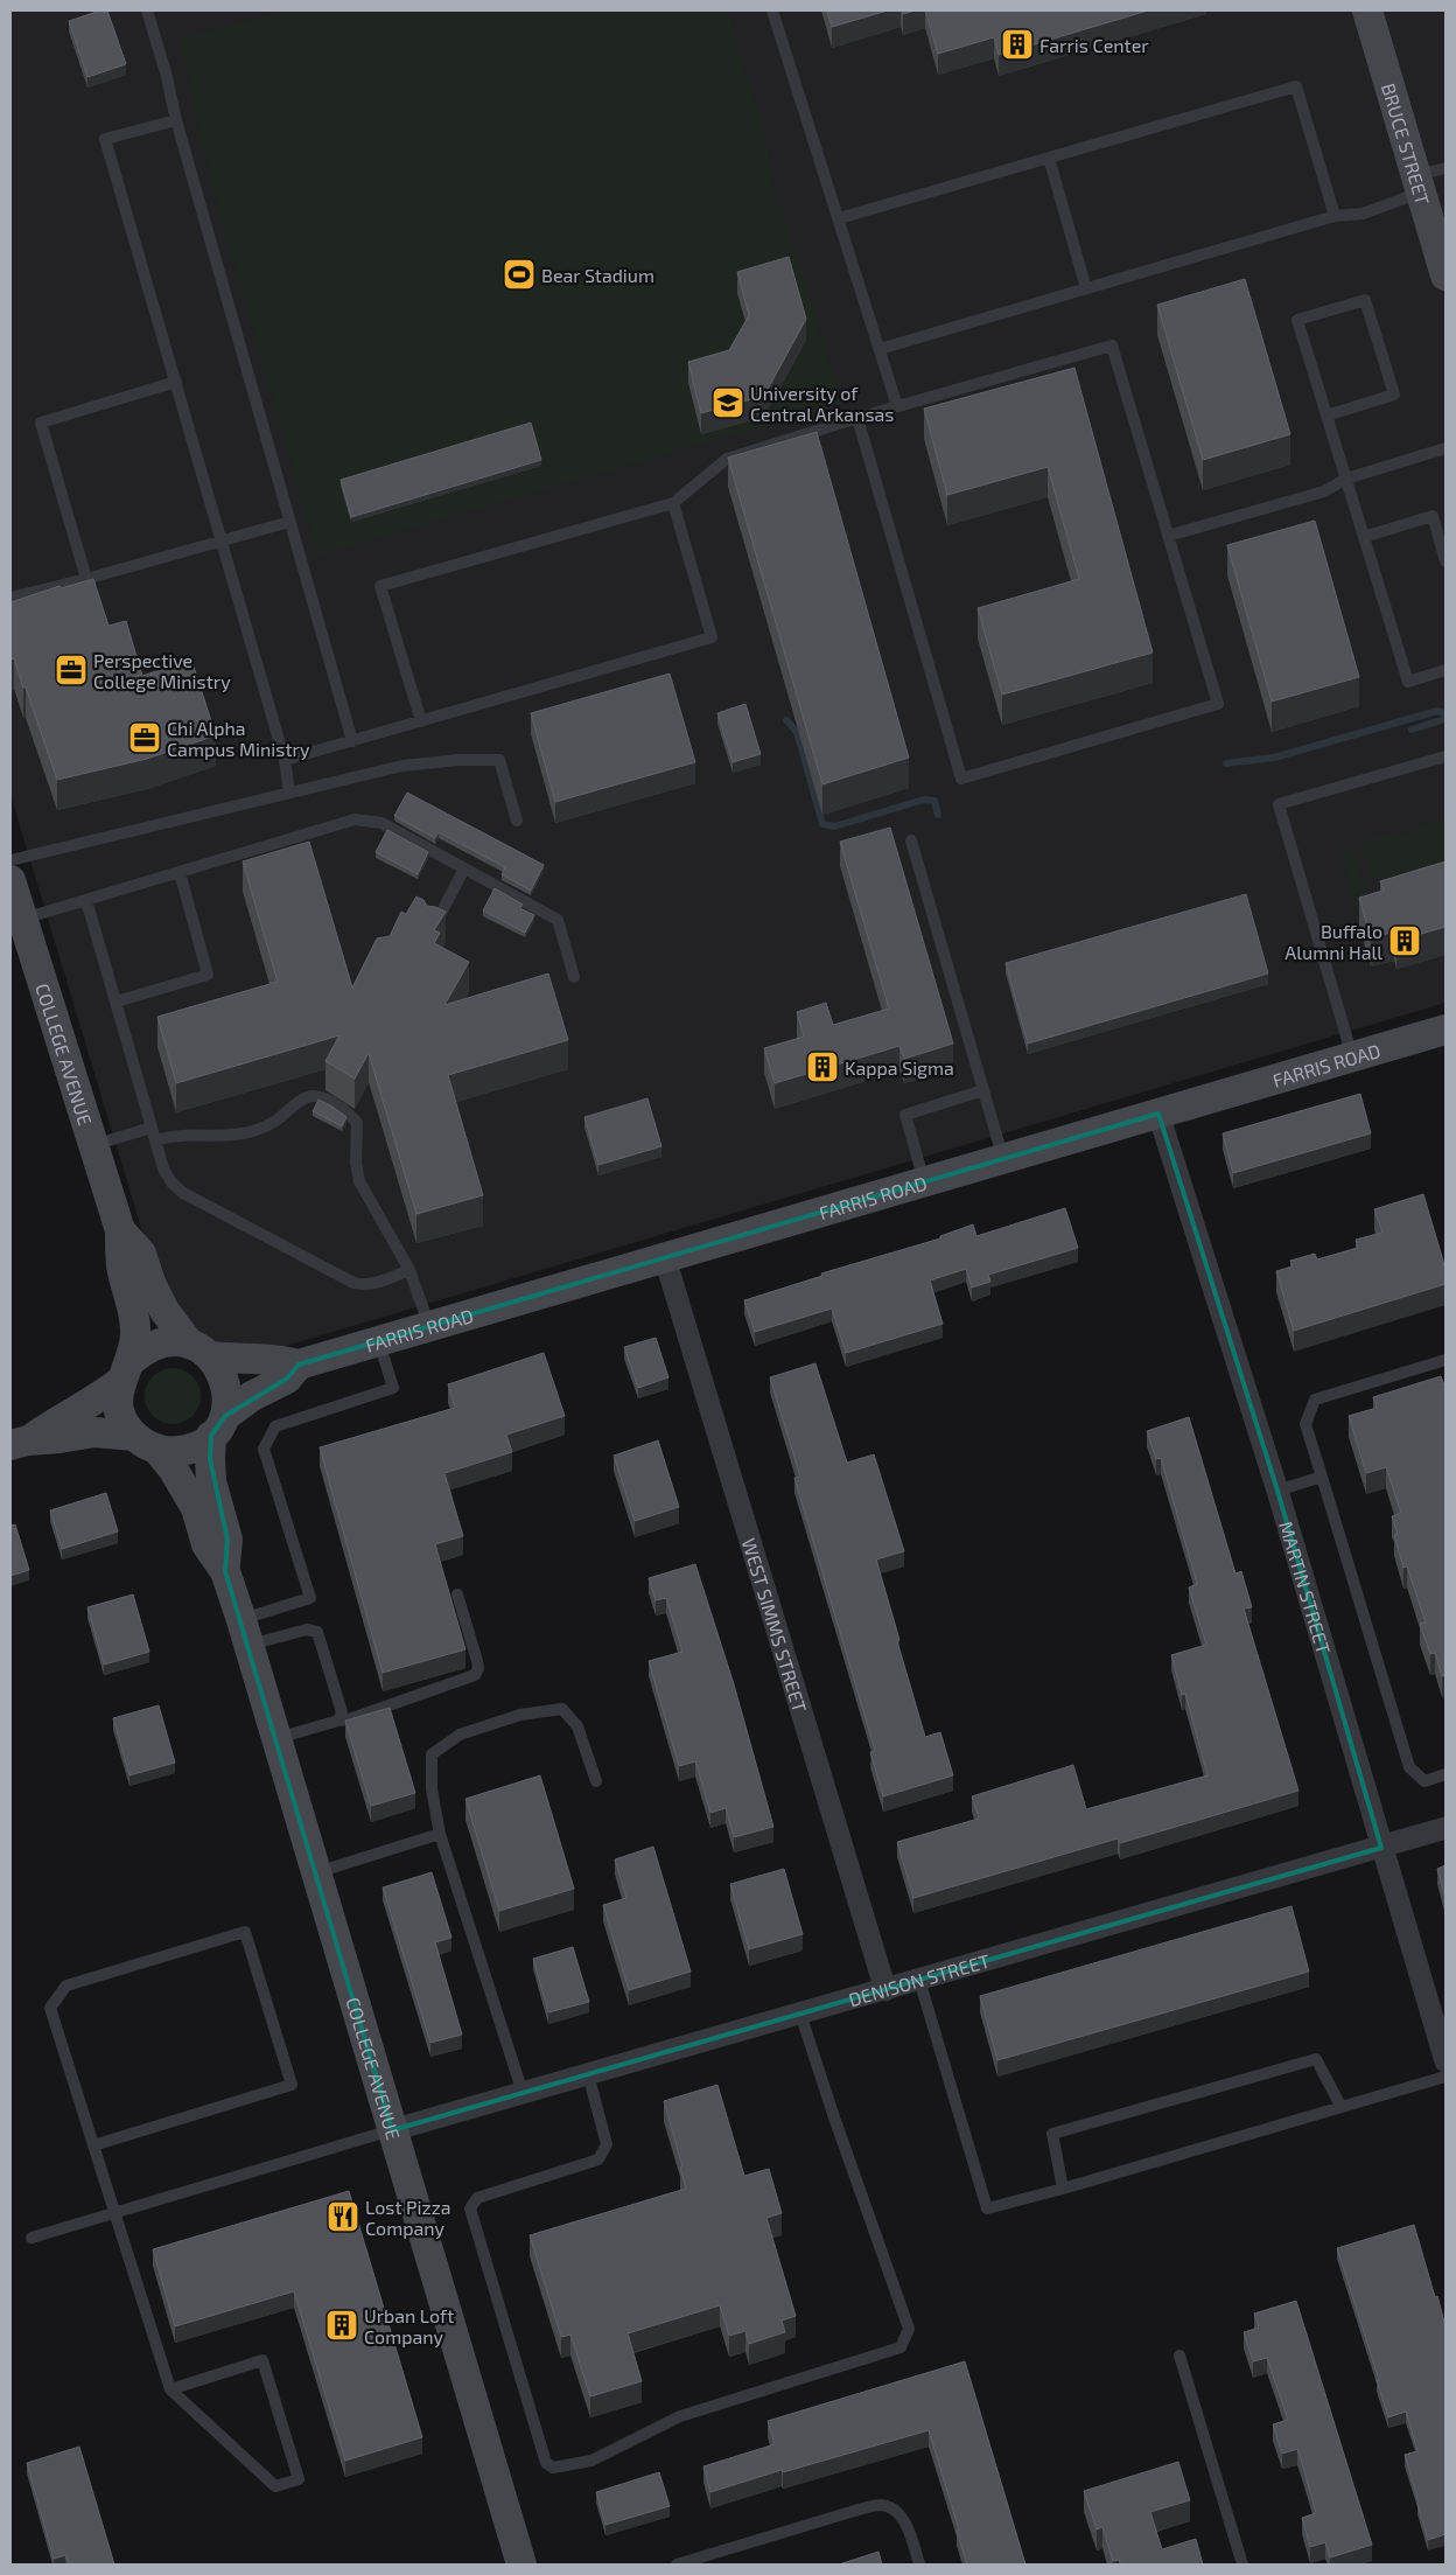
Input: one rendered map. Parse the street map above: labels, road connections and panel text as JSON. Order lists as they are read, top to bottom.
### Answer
{
  "streets": {
    "street": [
      "BRUCE STREET",
      "COLLEGE AVENUE",
      "FARRIS ROAD",
      "MARTIN STREET",
      "WEST SIMMS STREET",
      "DENISON STREET"
    ]
  },
  "crossings": [
    ["COLLEGE AVENUE", "FARRIS ROAD"],
    ["COLLEGE AVENUE", "DENISON STREET"],
    ["FARRIS ROAD", "MARTIN STREET"],
    ["FARRIS ROAD", "WEST SIMMS STREET"],
    ["MARTIN STREET", "DENISON STREET"],
    ["WEST SIMMS STREET", "DENISON STREET"]
  ],
  "places": {
    "building": [
      "Farris Center",
      "Buffalo Alumni Hall",
      "Kappa Sigma",
      "Urban Loft Company"
    ],
    "sports": ["Bear Stadium"],
    "school or university": ["University of Central Arkansas"],
    "office": ["Perspective College Ministry", "Chi Alpha Campus Ministry"],
    "restaurant": ["Lost Pizza Company"]
  }
}
